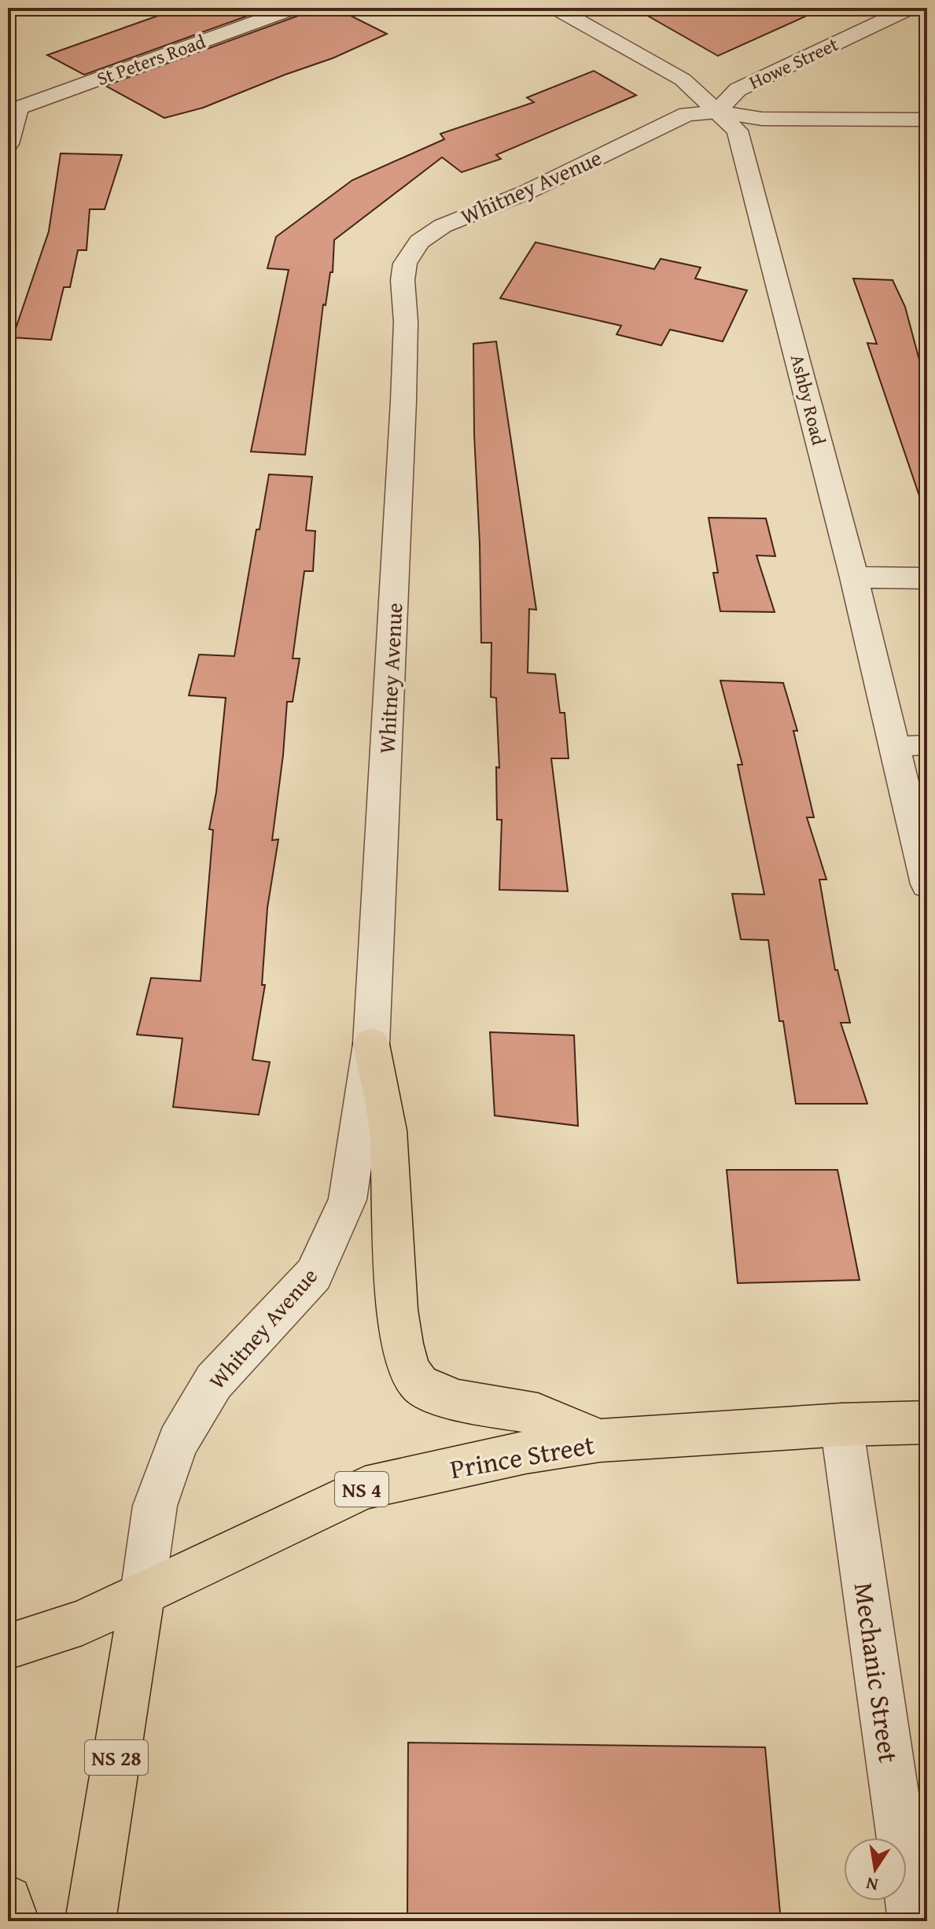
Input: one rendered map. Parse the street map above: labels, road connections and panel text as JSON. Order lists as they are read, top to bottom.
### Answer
{
  "streets": {
    "main road": ["Prince Street", "NS 4", "NS 28"],
    "street": [
      "St Peters Road",
      "Howe Street",
      "Whitney Avenue",
      "Ashby Road",
      "Mechanic Street"
    ]
  },
  "crossings": [
    ["Howe Street", "Whitney Avenue"],
    ["Howe Street", "Ashby Road"],
    ["Whitney Avenue", "Ashby Road"],
    ["Whitney Avenue", "Prince Street"],
    ["Whitney Avenue", "NS 4"],
    ["Whitney Avenue", "NS 28"],
    ["Prince Street", "NS 4"],
    ["Prince Street", "Mechanic Street"],
    ["Prince Street", "NS 28"],
    ["NS 4", "NS 28"]
  ],
  "north": "bottom"
}
